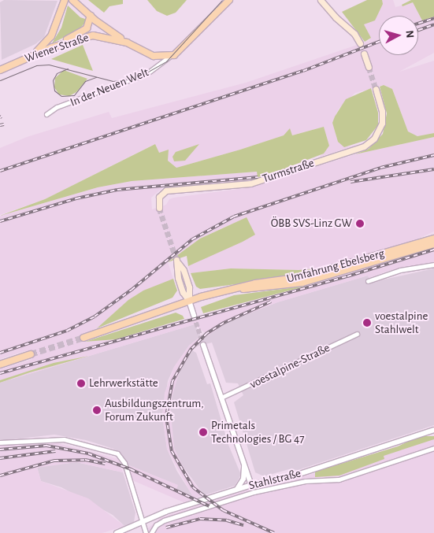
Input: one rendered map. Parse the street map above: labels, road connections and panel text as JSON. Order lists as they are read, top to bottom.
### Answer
{
  "streets": {
    "main road": ["Wiener Straße", "Turmstraße", "Umfahrung Ebelsberg"],
    "street": ["In der Neuen Welt", "voestalpine-Straße", "Stahlstraße"]
  },
  "crossings": [
    ["Wiener Straße", "In der Neuen Welt"]
  ],
  "places": [
    "ÖBB SVS-Linz GW",
    "voestalpine Stahlwelt",
    "Lehrwerkstätte",
    "Ausbildungszentrum, Forum Zukunft",
    "Primetals Technologies / BG 47"
  ],
  "north": "right"
}
